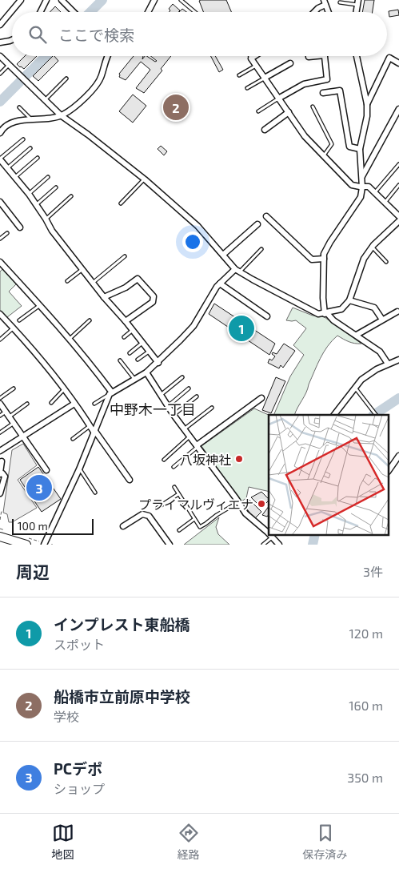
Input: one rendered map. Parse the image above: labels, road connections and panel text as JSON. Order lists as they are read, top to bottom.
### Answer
{
  "districts": ["中野木一丁目"],
  "places": ["八坂神社", "プライマルヴィエナ"],
  "scale_bar": "100 m",
  "page": {
    "search": "ここで検索",
    "pins": ["2", "1", "3"],
    "scale": "100 m",
    "heading": ["周辺", "3件"],
    "list": [
      {
        "mark": "1",
        "name": "インプレスト東船橋",
        "note": "スポット",
        "value": "120 m"
      },
      {
        "mark": "2",
        "name": "船橋市立前原中学校",
        "note": "学校",
        "value": "160 m"
      },
      {
        "mark": "3",
        "name": "PCデポ",
        "note": "ショップ",
        "value": "350 m"
      }
    ],
    "nav": ["地図", "経路", "保存済み"]
  }
}
